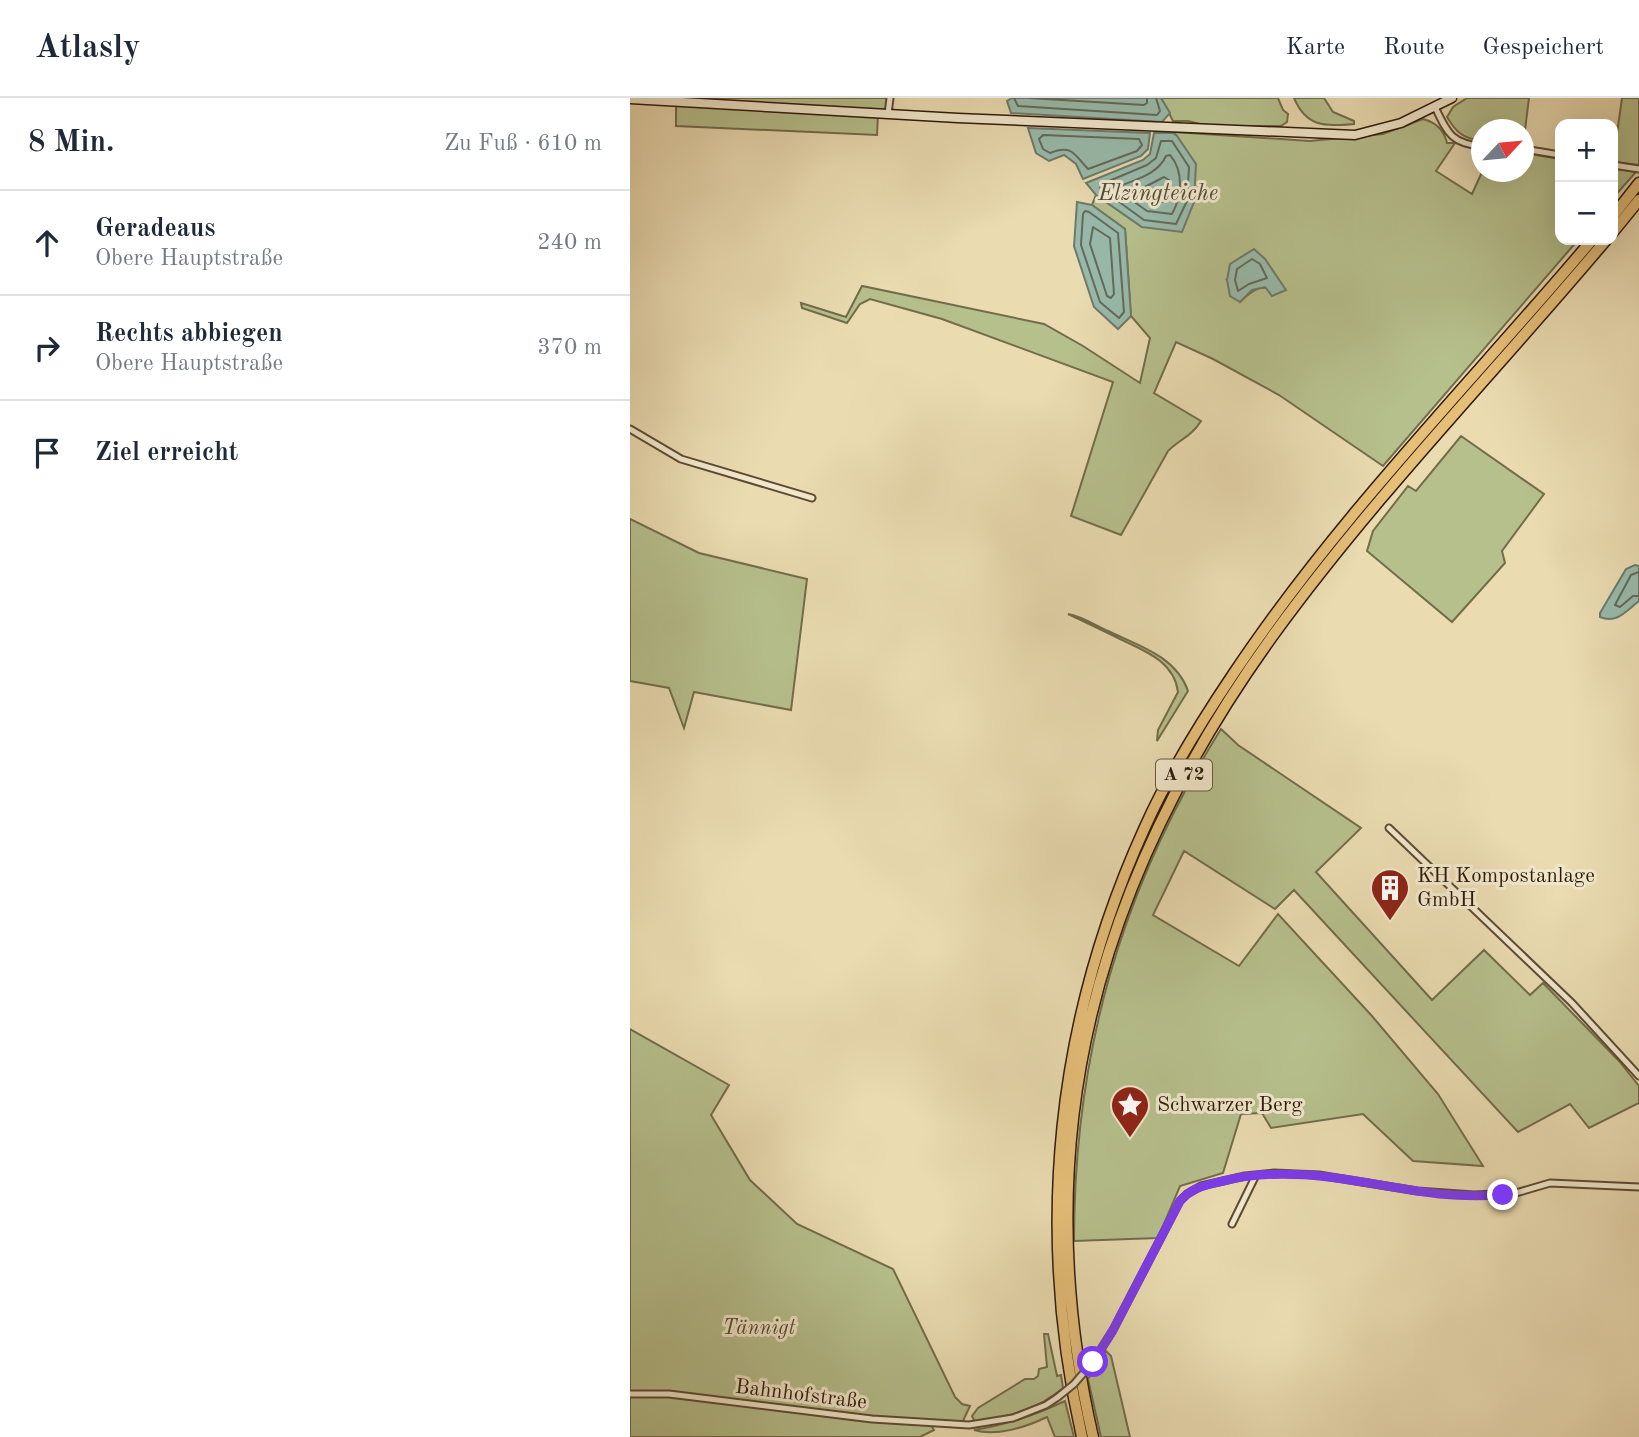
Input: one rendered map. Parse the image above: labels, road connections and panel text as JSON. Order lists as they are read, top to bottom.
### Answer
{
  "streets": {
    "highway": ["A 72"],
    "street": ["Bahnhofstraße"]
  },
  "water": ["Elzingteiche"],
  "parks": ["Tännigt"],
  "places": {
    "building": ["KH Kompostanlage GmbH"],
    "place": ["Schwarzer Berg"]
  },
  "north": "top right",
  "page": {
    "header": "Atlasly",
    "nav": ["Karte", "Route", "Gespeichert"],
    "heading": ["8 Min.", "Zu Fuß · 610 m"],
    "map_buttons": ["+", "−"],
    "list": [
      ["Geradeaus", "Obere Hauptstraße", "240 m"],
      ["Rechts abbiegen", "Obere Hauptstraße", "370 m"],
      "Ziel erreicht"
    ]
  }
}
